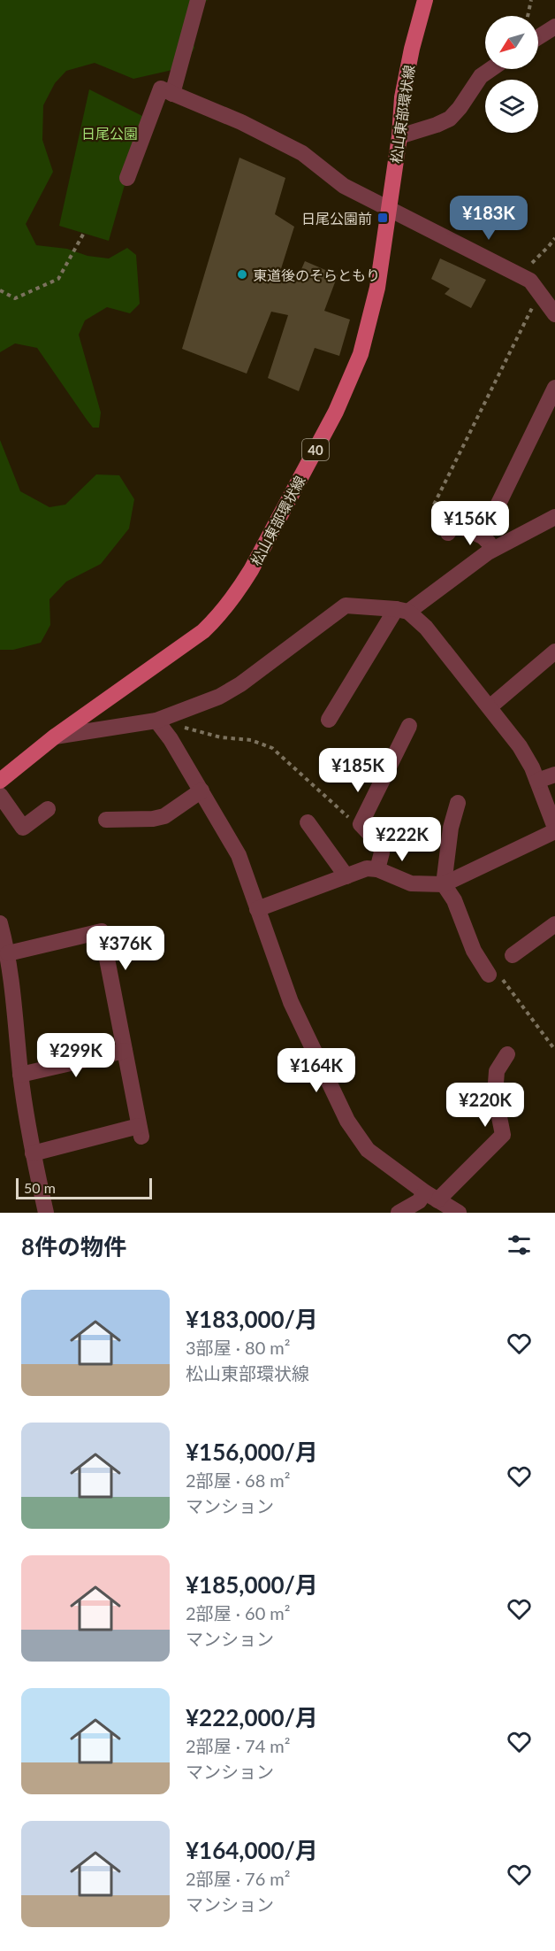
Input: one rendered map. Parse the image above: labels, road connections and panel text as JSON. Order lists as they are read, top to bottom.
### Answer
{
  "streets": {
    "main road": ["松山東部環状線", "40"]
  },
  "parks": ["日尾公園"],
  "places": {
    "transit": ["日尾公園前"],
    "other": ["東道後のそらともり"]
  },
  "scale_bar": "50 m",
  "north": "bottom left",
  "page": {
    "price": [
      "¥183K",
      "¥156K",
      "¥185K",
      "¥222K",
      "¥376K",
      "¥299K",
      "¥164K",
      "¥220K"
    ],
    "scale": "50 m",
    "heading": "8件の物件",
    "list": [
      {
        "name": "¥183,000/月",
        "note": "3部屋 · 80 m² · 松山東部環状線"
      },
      {
        "name": "¥156,000/月",
        "note": "2部屋 · 68 m² · マンション"
      },
      {
        "name": "¥185,000/月",
        "note": "2部屋 · 60 m² · マンション"
      },
      {
        "name": "¥222,000/月",
        "note": "2部屋 · 74 m² · マンション"
      },
      {
        "name": "¥164,000/月",
        "note": "2部屋 · 76 m² · マンション"
      }
    ]
  }
}
